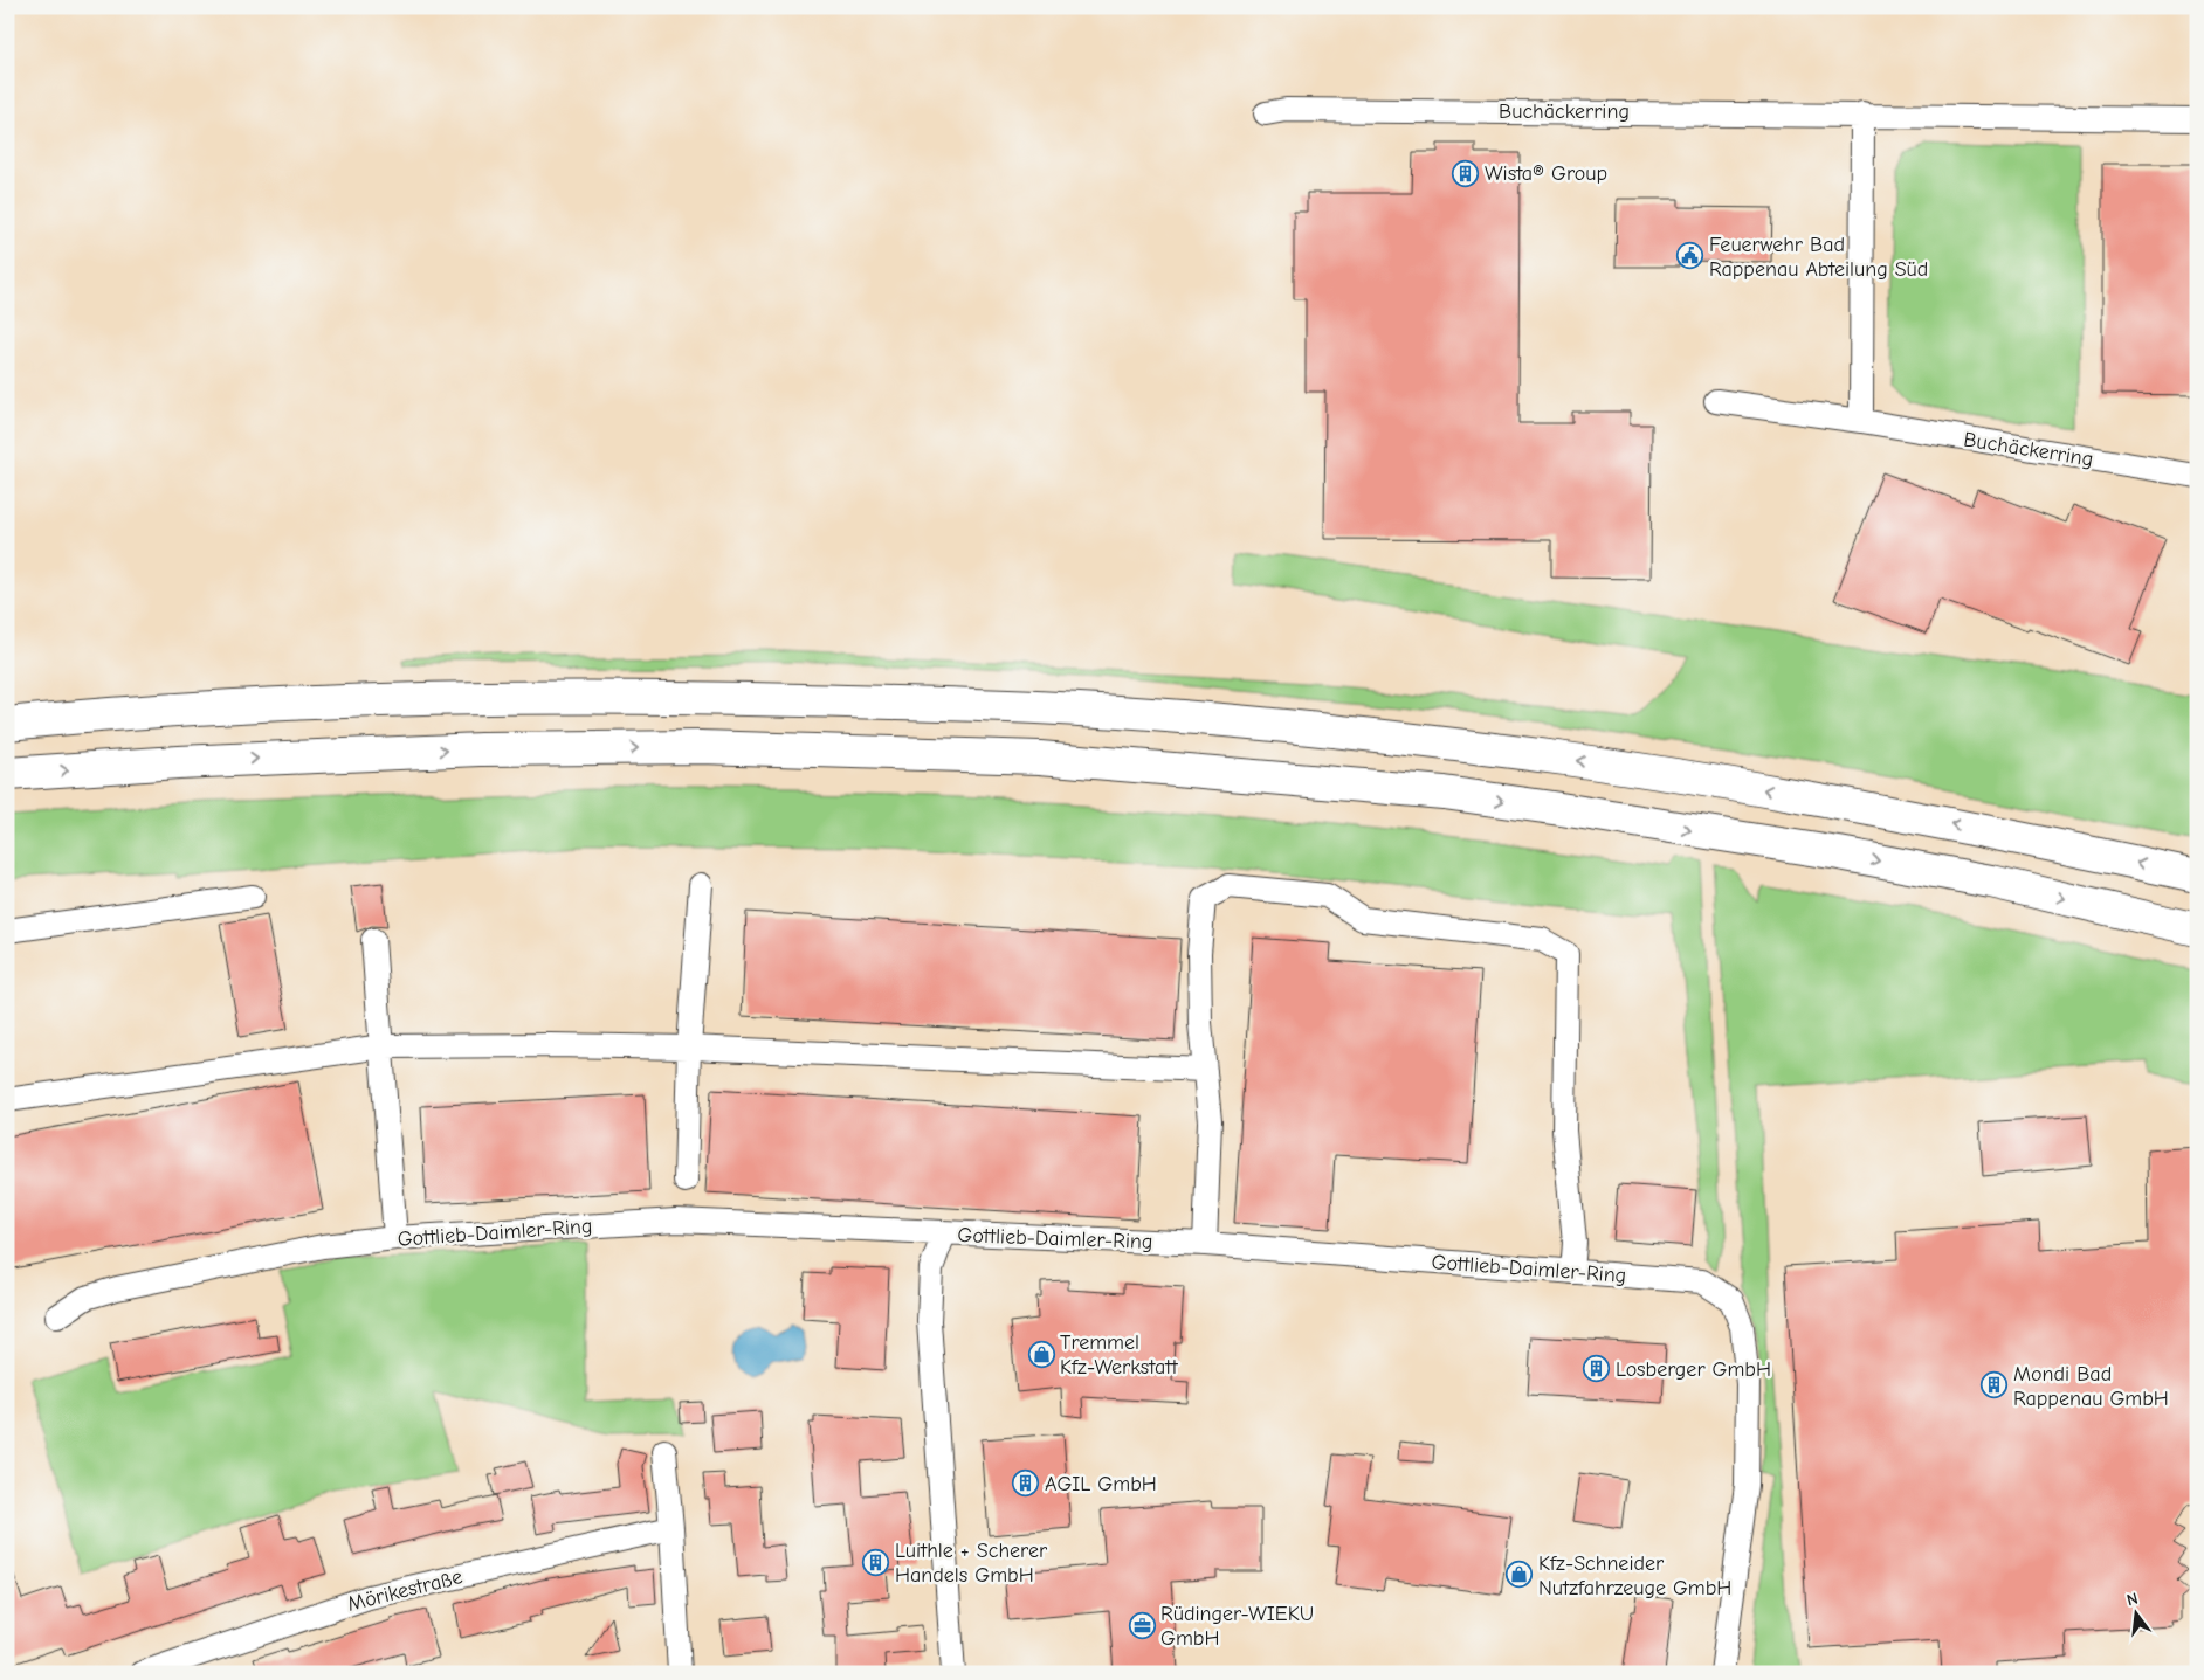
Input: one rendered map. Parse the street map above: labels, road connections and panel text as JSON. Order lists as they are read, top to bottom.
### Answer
{
  "streets": {
    "street": ["Buchäckerring", "Gottlieb-Daimler-Ring", "Mörikestraße"]
  },
  "places": {
    "building": [
      "Wista® Group",
      "Losberger GmbH",
      "Mondi Bad Rappenau GmbH",
      "AGIL GmbH",
      "Luithle + Scherer Handels GmbH"
    ],
    "public building": ["Feuerwehr Bad Rappenau Abteilung Süd"],
    "shop": ["Tremmel Kfz-Werkstatt", "Kfz-Schneider Nutzfahrzeuge GmbH"],
    "office": ["Rüdinger-WIEKU GmbH"]
  },
  "north": "top"
}
